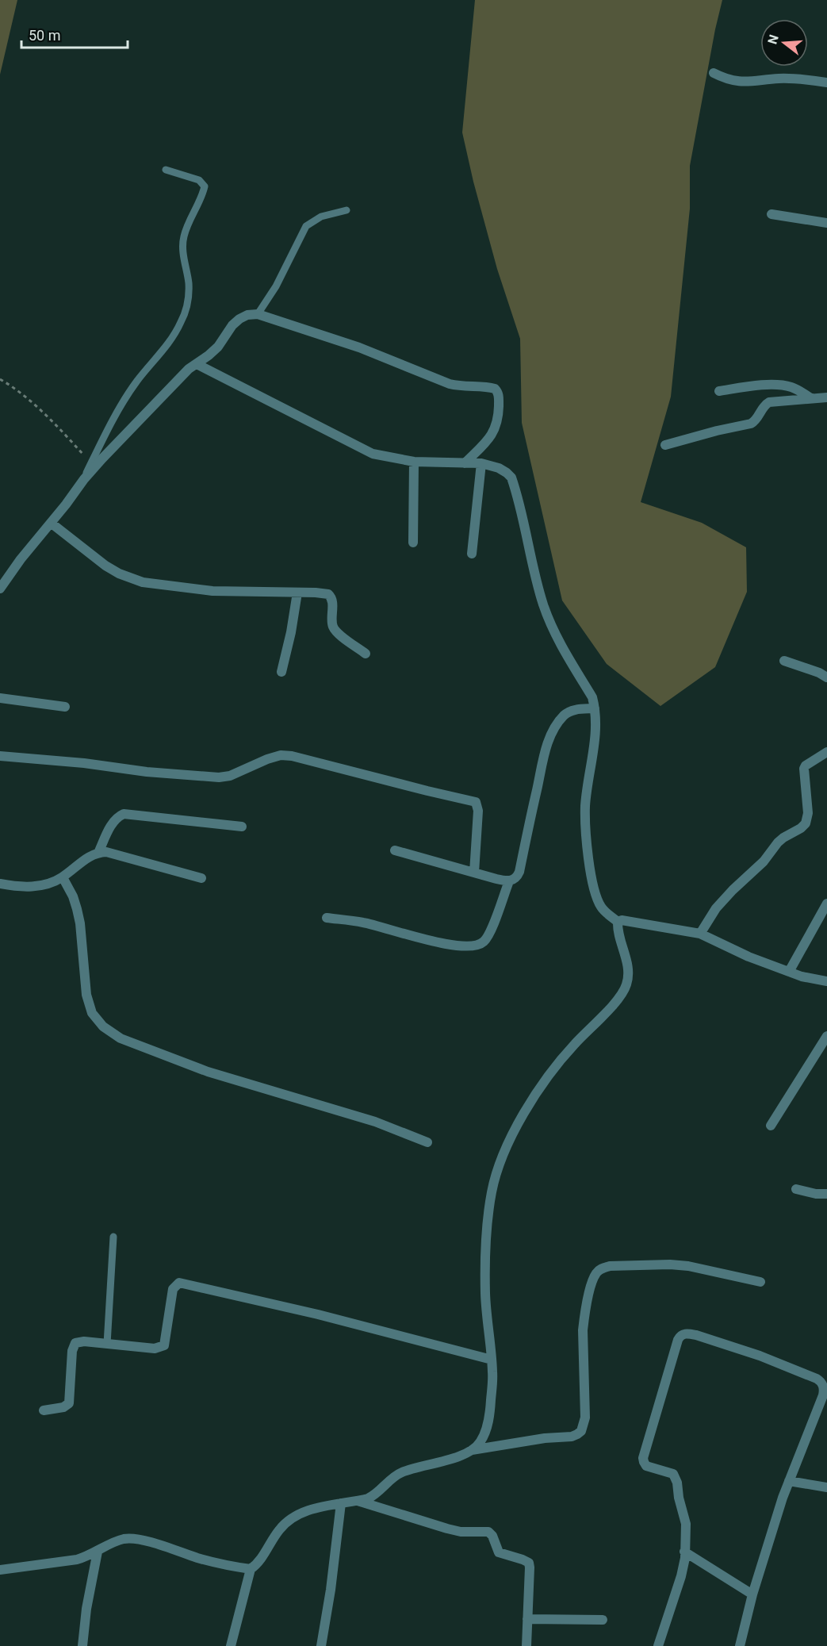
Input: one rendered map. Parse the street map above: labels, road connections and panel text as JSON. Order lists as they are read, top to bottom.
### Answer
{
  "scale_bar": "50 m",
  "north": "left"
}
